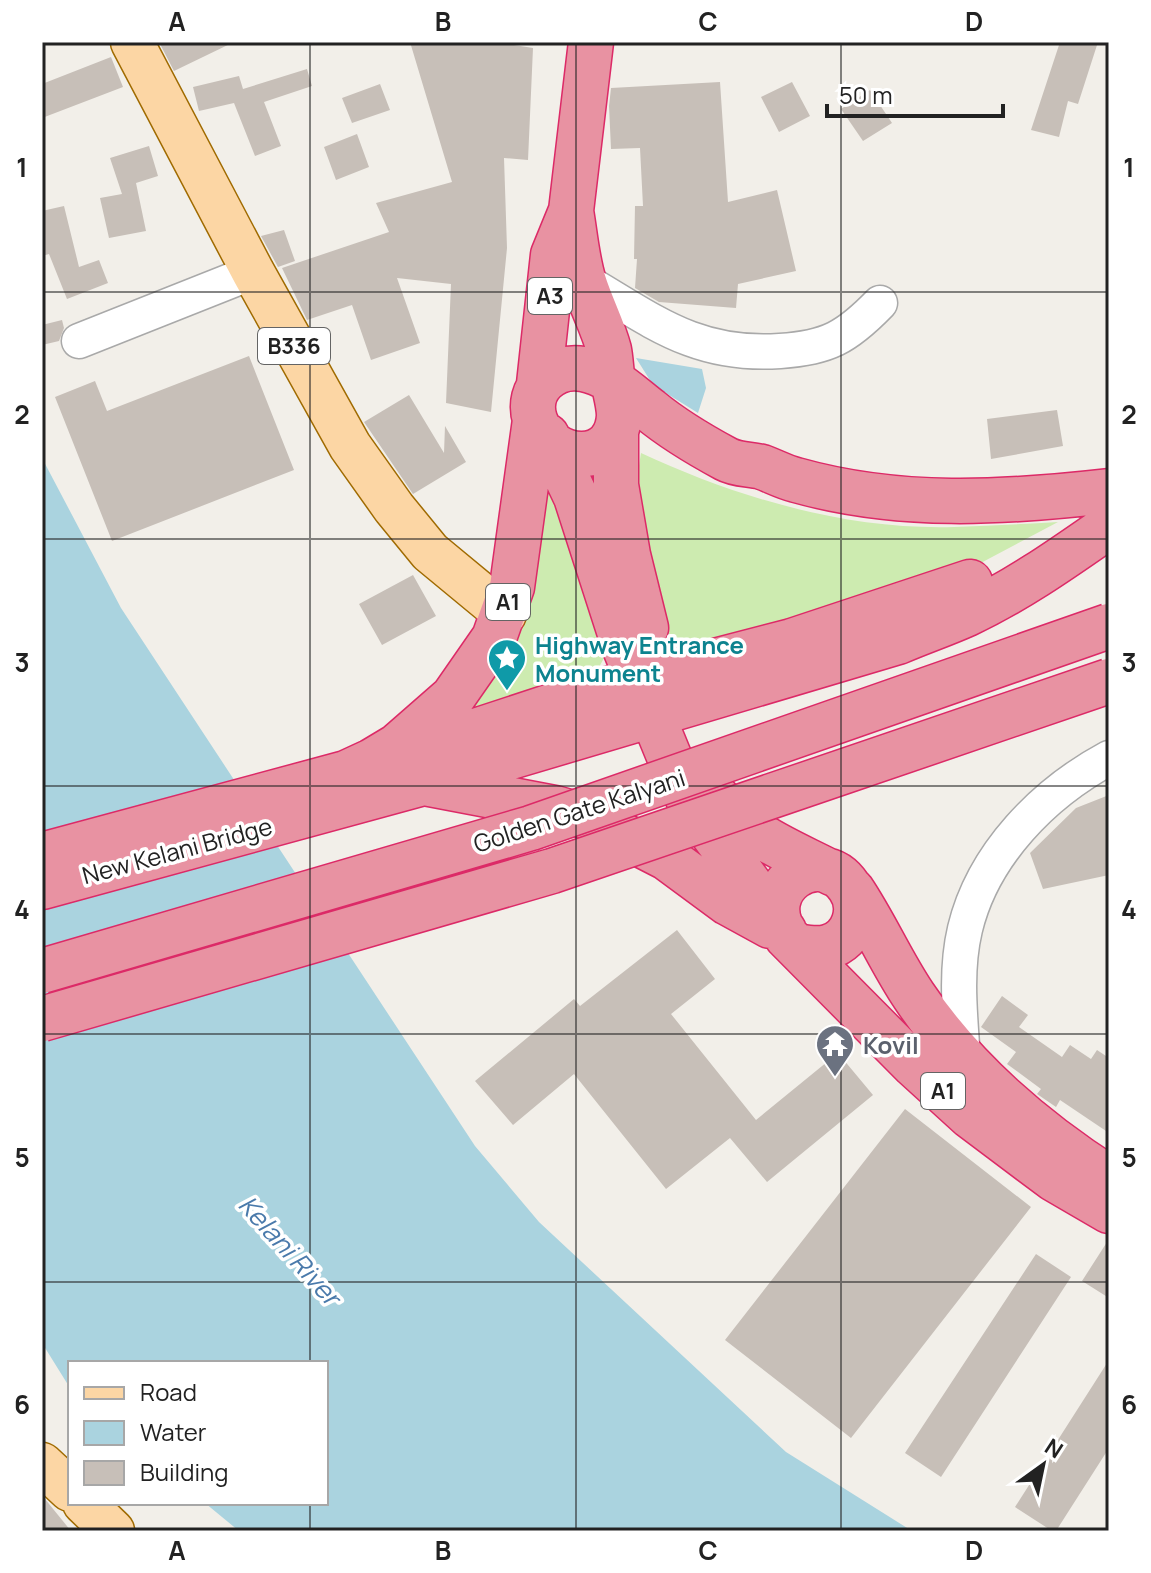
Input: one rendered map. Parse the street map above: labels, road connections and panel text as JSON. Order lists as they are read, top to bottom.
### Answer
{
  "streets": {
    "highway": [
      "A3",
      "A1",
      "Golden Gate Kalyani",
      "New Kelani Bridge"
    ],
    "main road": ["B336"]
  },
  "crossings": [
    ["A3", "A1"],
    ["B336", "A1"],
    ["A1", "New Kelani Bridge"]
  ],
  "water": ["Kelani River"],
  "places": {
    "place": ["Highway Entrance Monument"],
    "temple": ["Kovil"]
  },
  "legend": ["Road", "Water", "Building"],
  "scale_bar": "50 m",
  "north": "top right",
  "grid": {
    "columns": [
      "A",
      "B",
      "C",
      "D"
    ],
    "rows": [
      "1",
      "2",
      "3",
      "4",
      "5",
      "6"
    ]
  }
}
